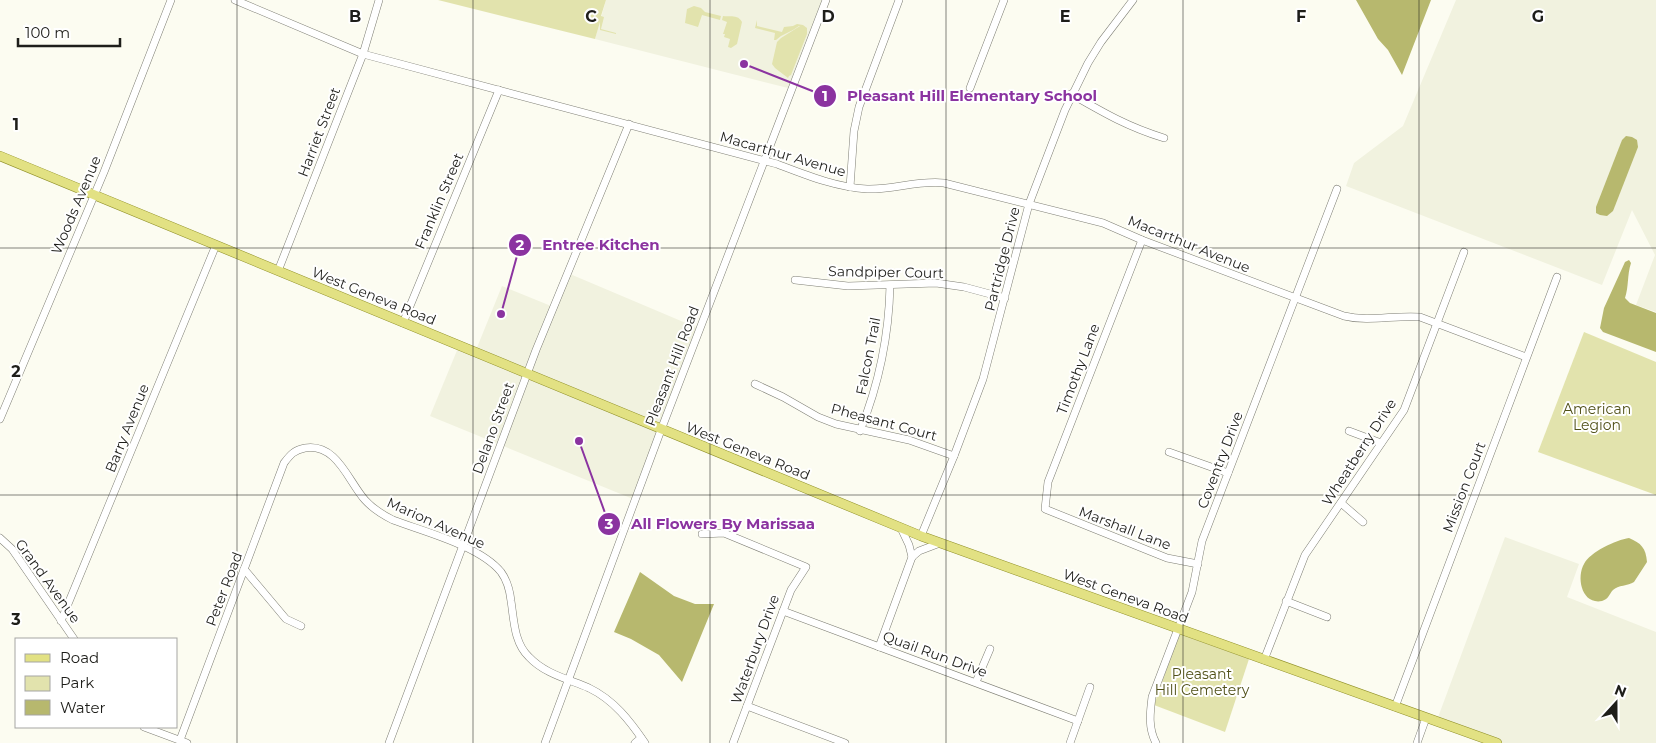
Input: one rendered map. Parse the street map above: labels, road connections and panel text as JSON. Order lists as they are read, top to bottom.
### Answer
{
  "streets": {
    "main road": ["West Geneva Road"],
    "street": [
      "Harriet Street",
      "Macarthur Avenue",
      "Franklin Street",
      "Woods Avenue",
      "Partridge Drive",
      "Sandpiper Court",
      "Falcon Trail",
      "Pleasant Hill Road",
      "Timothy Lane",
      "Pheasant Court",
      "Barry Avenue",
      "Delano Street",
      "Wheatberry Drive",
      "Coventry Drive",
      "Mission Court",
      "Marion Avenue",
      "Marshall Lane",
      "Grand Avenue",
      "Peter Road",
      "Waterbury Drive",
      "Quail Run Drive"
    ]
  },
  "crossings": [
    ["Harriet Street", "Macarthur Avenue"],
    ["Harriet Street", "West Geneva Road"],
    ["Macarthur Avenue", "Franklin Street"],
    ["Macarthur Avenue", "Partridge Drive"],
    ["Macarthur Avenue", "Pleasant Hill Road"],
    ["Macarthur Avenue", "Timothy Lane"],
    ["Macarthur Avenue", "Delano Street"],
    ["Macarthur Avenue", "Wheatberry Drive"],
    ["Macarthur Avenue", "Coventry Drive"],
    ["Macarthur Avenue", "Mission Court"],
    ["Franklin Street", "West Geneva Road"],
    ["Woods Avenue", "West Geneva Road"],
    ["Partridge Drive", "Sandpiper Court"],
    ["Partridge Drive", "West Geneva Road"],
    ["Partridge Drive", "Pheasant Court"],
    ["Sandpiper Court", "Falcon Trail"],
    ["West Geneva Road", "Pleasant Hill Road"],
    ["West Geneva Road", "Barry Avenue"],
    ["West Geneva Road", "Delano Street"],
    ["West Geneva Road", "Wheatberry Drive"],
    ["West Geneva Road", "Coventry Drive"],
    ["West Geneva Road", "Mission Court"],
    ["Falcon Trail", "Pheasant Court"],
    ["Pleasant Hill Road", "Marion Avenue"],
    ["Timothy Lane", "Marshall Lane"],
    ["Barry Avenue", "Grand Avenue"],
    ["Delano Street", "Marion Avenue"],
    ["Coventry Drive", "Marshall Lane"],
    ["Marion Avenue", "Peter Road"],
    ["Waterbury Drive", "Quail Run Drive"]
  ],
  "parks": ["American Legion", "Pleasant Hill Cemetery"],
  "places": ["Pleasant Hill Elementary School", "Entree Kitchen", "All Flowers By Marissaa"],
  "legend": ["Road", "Park", "Water"],
  "scale_bar": "100 m",
  "north": "top",
  "grid": {
    "columns": [
      "B",
      "C",
      "D",
      "E",
      "F",
      "G"
    ],
    "rows": ["1", "2", "3"]
  }
}
